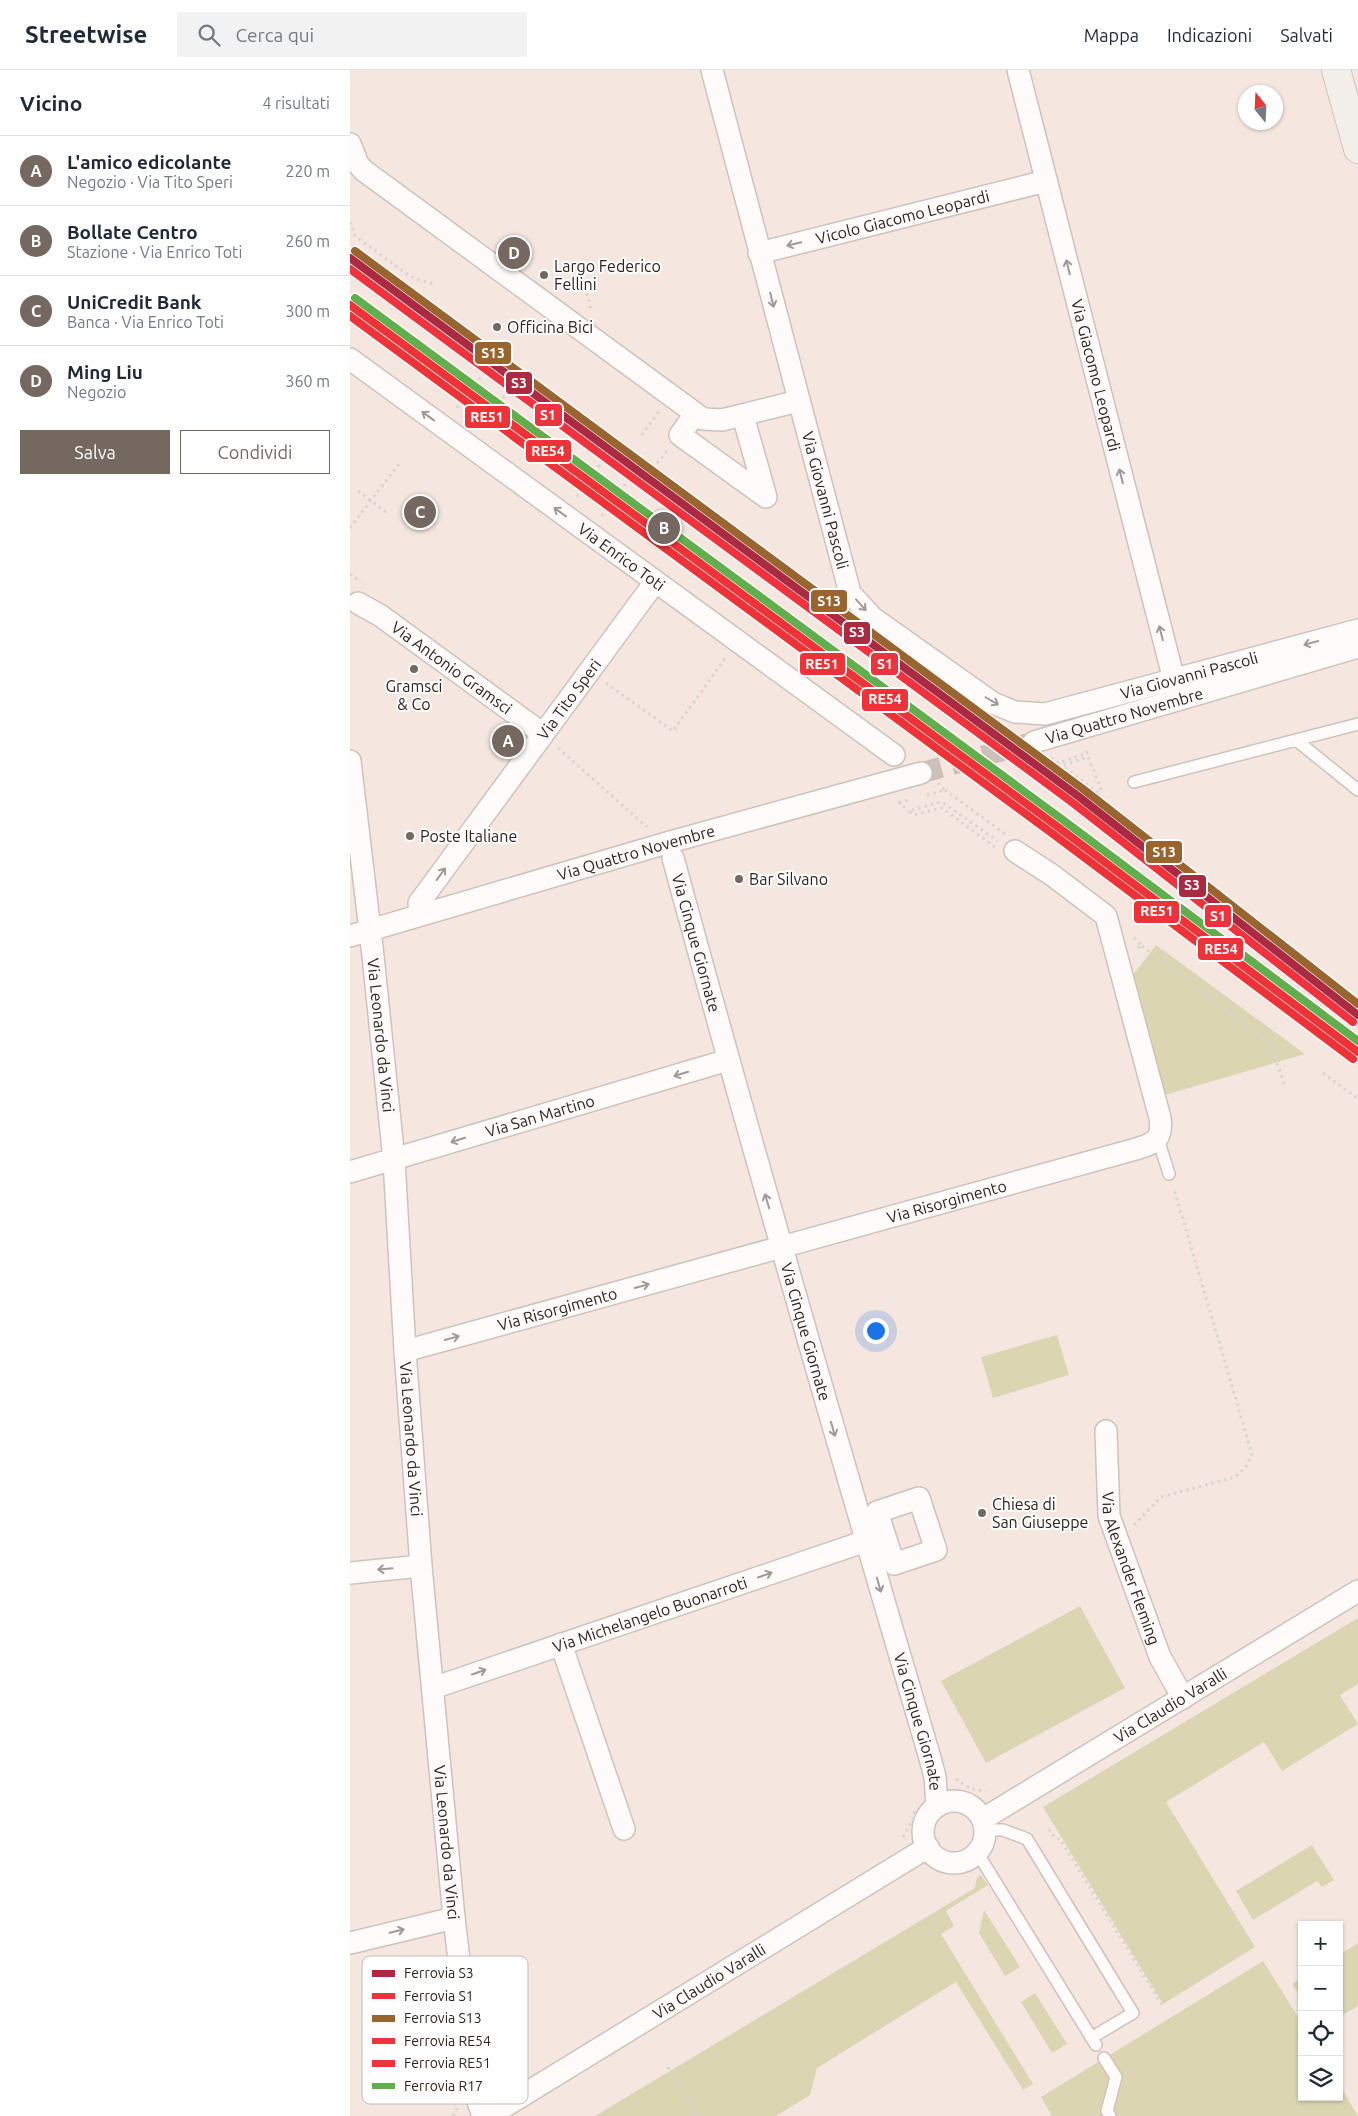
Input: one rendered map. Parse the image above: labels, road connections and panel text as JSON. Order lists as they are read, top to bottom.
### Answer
{
  "streets": {
    "street": [
      "Vicolo Giacomo Leopardi",
      "Via Giacomo Leopardi",
      "Via Giovanni Pascoli",
      "Via Enrico Toti",
      "Via Antonio Gramsci",
      "Via Tito Speri",
      "Via Quattro Novembre",
      "Via Cinque Giornate",
      "Via Leonardo da Vinci",
      "Via San Martino",
      "Via Risorgimento",
      "Via Alexander Fleming",
      "Via Michelangelo Buonarroti",
      "Via Claudio Varalli"
    ]
  },
  "crossings": [
    ["Vicolo Giacomo Leopardi", "Via Giacomo Leopardi"],
    ["Vicolo Giacomo Leopardi", "Via Giovanni Pascoli"],
    ["Via Giacomo Leopardi", "Via Giovanni Pascoli"],
    ["Via Enrico Toti", "Via Tito Speri"],
    ["Via Antonio Gramsci", "Via Tito Speri"],
    ["Via Tito Speri", "Via Quattro Novembre"],
    ["Via Quattro Novembre", "Via Leonardo da Vinci"],
    ["Via Cinque Giornate", "Via San Martino"],
    ["Via Cinque Giornate", "Via Risorgimento"],
    ["Via Cinque Giornate", "Via Michelangelo Buonarroti"],
    ["Via Cinque Giornate", "Via Claudio Varalli"],
    ["Via Leonardo da Vinci", "Via San Martino"],
    ["Via Leonardo da Vinci", "Via Risorgimento"],
    ["Via Leonardo da Vinci", "Via Michelangelo Buonarroti"],
    ["Via Alexander Fleming", "Via Claudio Varalli"]
  ],
  "one_way": [
    "Vicolo Giacomo Leopardi",
    "Via Giacomo Leopardi",
    "Via Tito Speri",
    "Via San Martino",
    "Via Risorgimento",
    "Via Michelangelo Buonarroti"
  ],
  "places": [
    "Largo Federico Fellini",
    "Officina Bici",
    "Gramsci & Co",
    "Poste Italiane",
    "Bar Silvano",
    "Chiesa di San Giuseppe"
  ],
  "lines": [
    "rail line S13",
    "rail line S3",
    "rail line S1",
    "rail line R17",
    "rail line RE54",
    "rail line RE51"
  ],
  "legend": [
    "Ferrovia S3",
    "Ferrovia S1",
    "Ferrovia S13",
    "Ferrovia RE54",
    "Ferrovia RE51",
    "Ferrovia R17"
  ],
  "north": "top",
  "page": {
    "header": "Streetwise",
    "search": "Cerca qui",
    "nav": ["Mappa", "Indicazioni", "Salvati"],
    "heading": ["Vicino", "4 risultati"],
    "list": [
      {
        "mark": "A",
        "name": "L'amico edicolante",
        "note": "Negozio · Via Tito Speri",
        "value": "220 m"
      },
      {
        "mark": "B",
        "name": "Bollate Centro",
        "note": "Stazione · Via Enrico Toti",
        "value": "260 m"
      },
      {
        "mark": "C",
        "name": "UniCredit Bank",
        "note": "Banca · Via Enrico Toti",
        "value": "300 m"
      },
      {
        "mark": "D",
        "name": "Ming Liu",
        "note": "Negozio",
        "value": "360 m"
      }
    ],
    "pins": [
      "D",
      "C",
      "B",
      "A"
    ],
    "buttons": ["Salva", "Condividi"],
    "map_buttons": ["+", "−"]
  }
}
